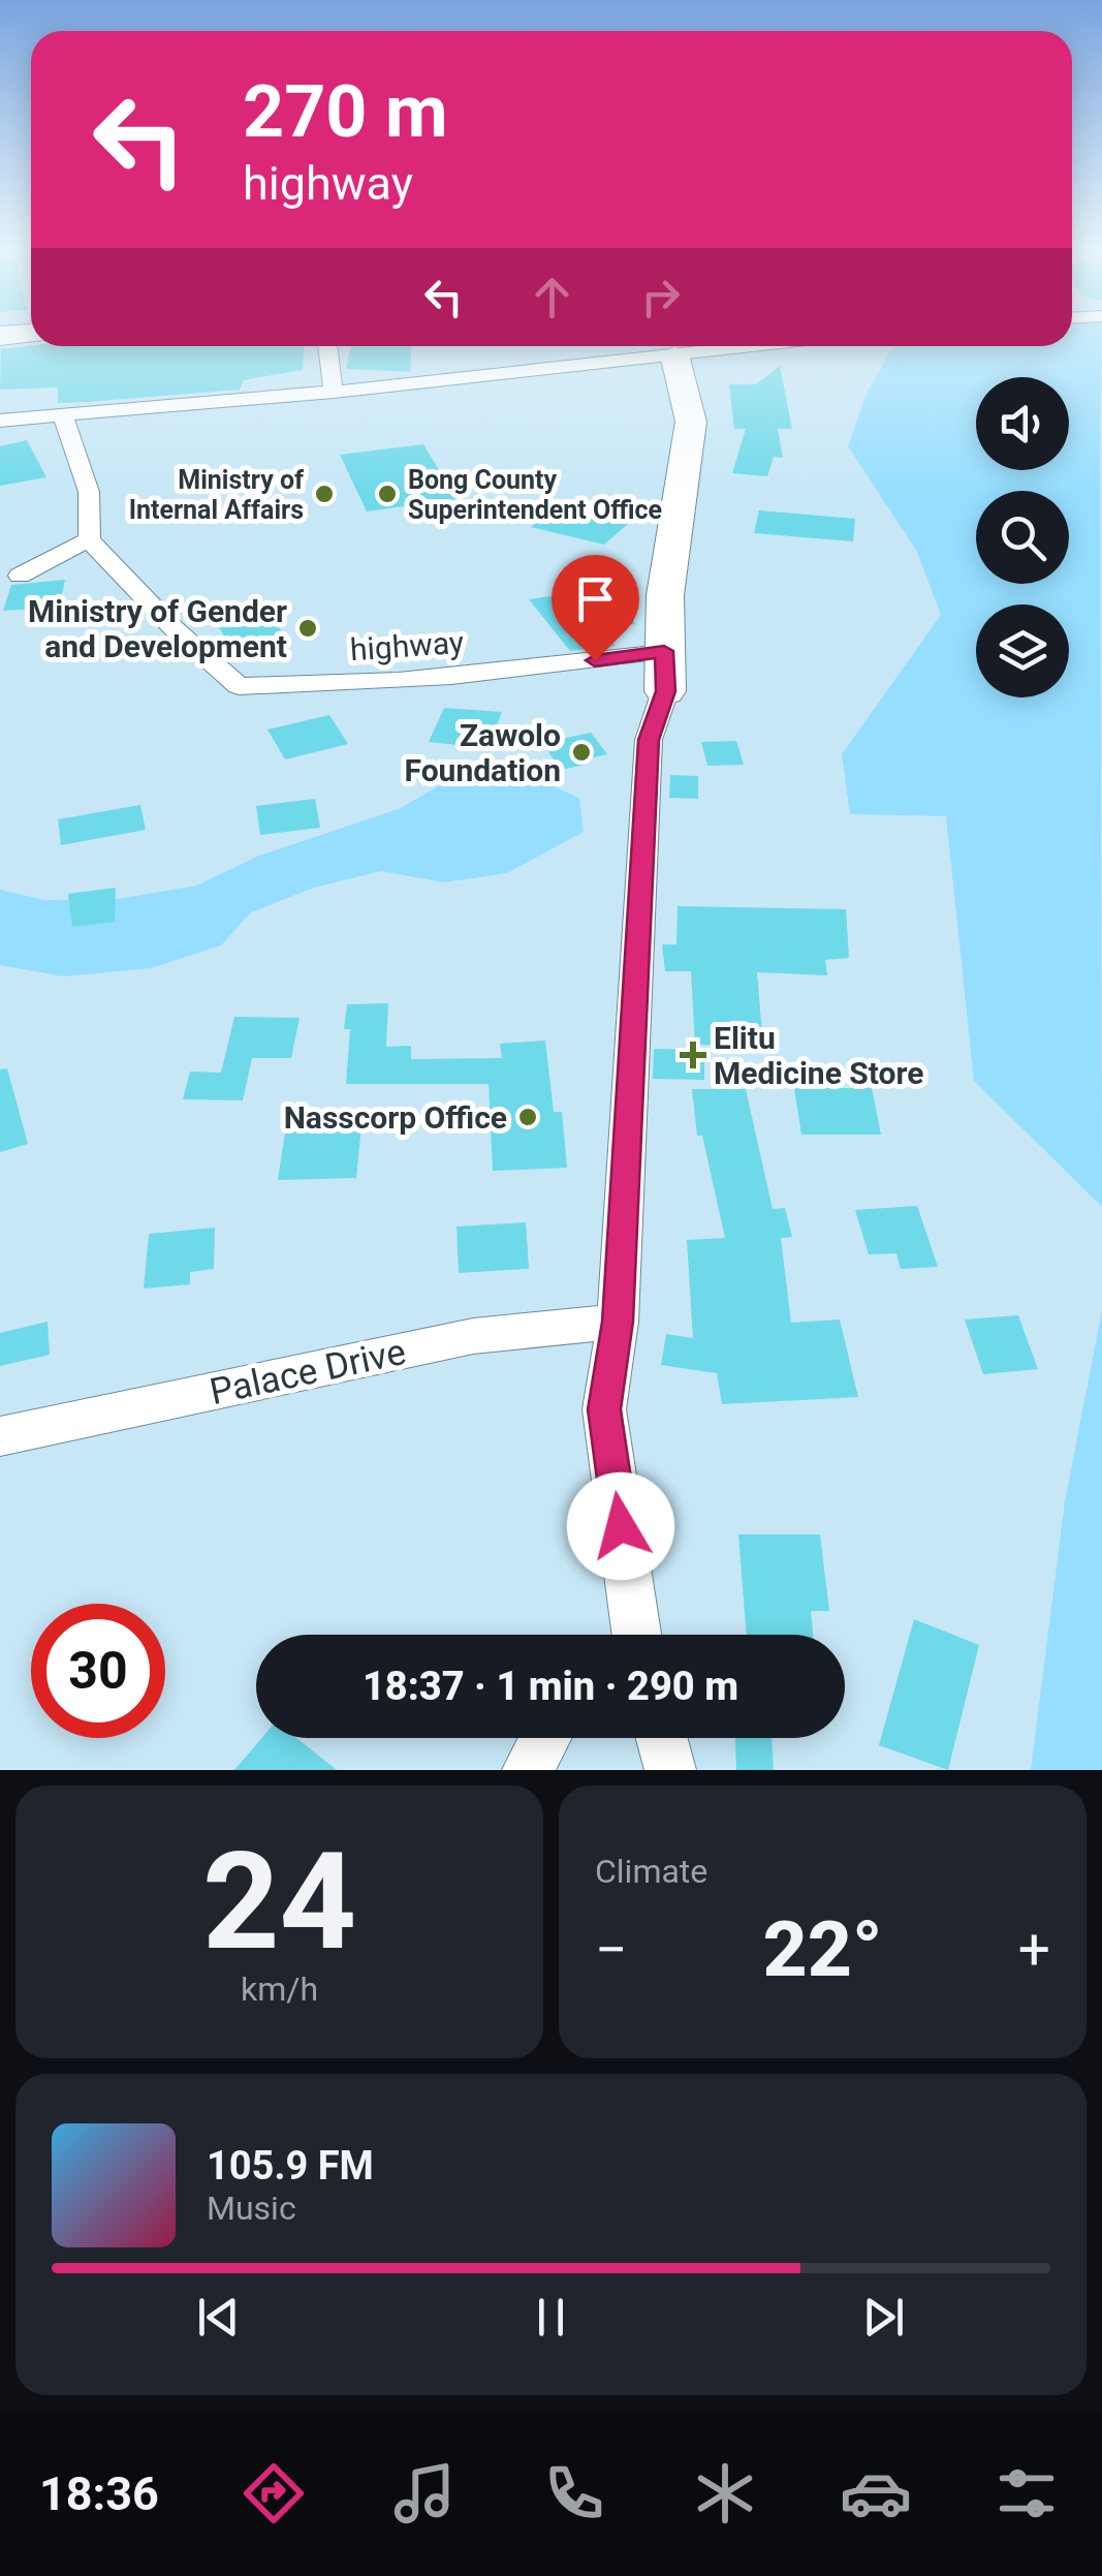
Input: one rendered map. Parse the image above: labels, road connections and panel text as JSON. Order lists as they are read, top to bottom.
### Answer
{
  "streets": {
    "street": ["highway", "Palace Drive"]
  },
  "places": {
    "other": [
      "Ministry of Internal Affairs",
      "Bong County Superintendent Office",
      "Ministry of Gender and Development",
      "Zawolo Foundation",
      "Nasscorp Office"
    ],
    "health": ["Elitu Medicine Store"]
  },
  "page": {
    "turn": ["270 m", "highway"],
    "limit": "30",
    "trip": "18:37 · 1 min · 290 m",
    "tile": [
      ["24", "km/h"],
      "Climate"
    ],
    "heat": ["−", "22°", "+"],
    "song": ["105.9 FM", "Music"],
    "tabs": "18:36"
  }
}
